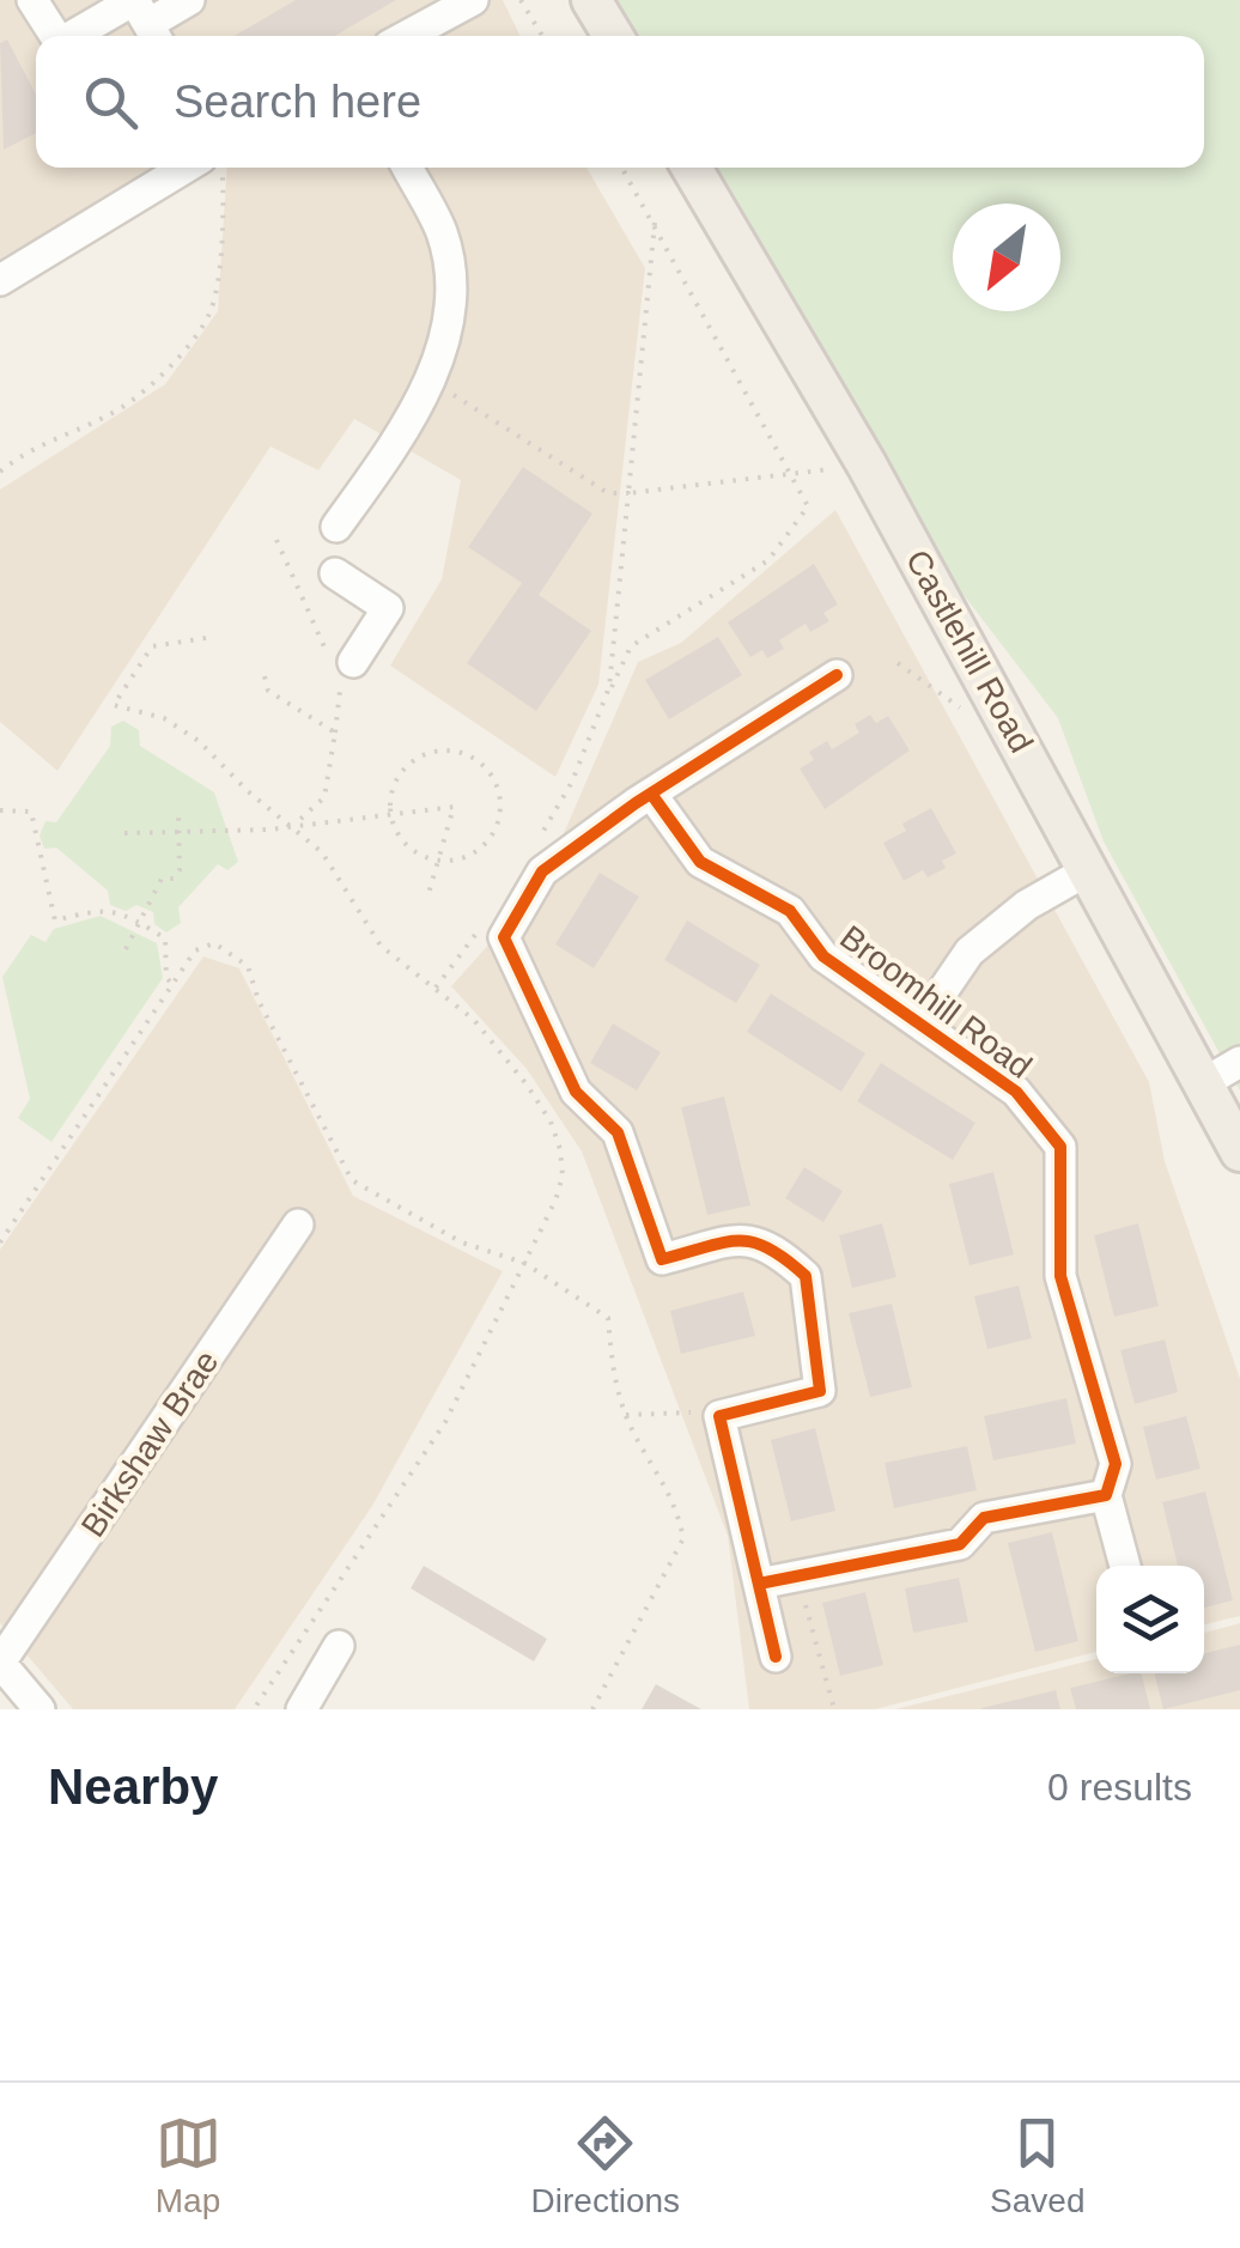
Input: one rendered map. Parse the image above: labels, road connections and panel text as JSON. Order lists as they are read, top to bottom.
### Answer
{
  "streets": {
    "main road": ["Castlehill Road"],
    "street": ["Broomhill Road", "Birkshaw Brae"]
  },
  "crossings": [
    ["Castlehill Road", "Broomhill Road"]
  ],
  "north": "bottom left",
  "page": {
    "search": "Search here",
    "heading": ["Nearby", "0 results"],
    "nav": ["Map", "Directions", "Saved"]
  }
}
